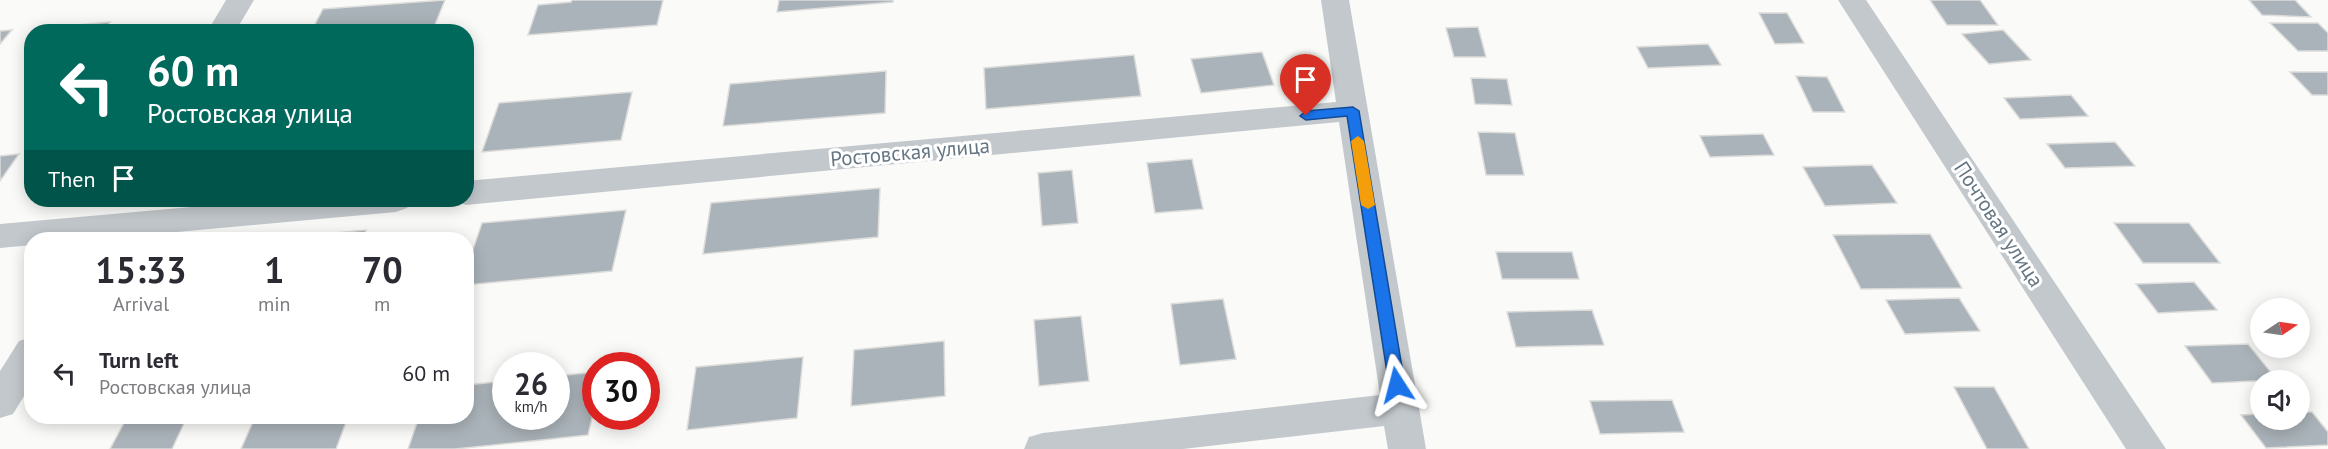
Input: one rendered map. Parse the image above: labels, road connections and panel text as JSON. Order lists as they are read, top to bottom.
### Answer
{
  "streets": {
    "street": ["Ростовская улица", "Почтовая улица"]
  },
  "north": "right",
  "page": {
    "turn": ["60 m", "Ростовская улица"],
    "then": "Then",
    "eta": [
      "15:33",
      "Arrival",
      "1",
      "min",
      "70",
      "m"
    ],
    "list": [
      {
        "name": "Turn left",
        "note": "Ростовская улица",
        "value": "60 m"
      }
    ],
    "speed": "26 km/h",
    "limit": "30"
  }
}
